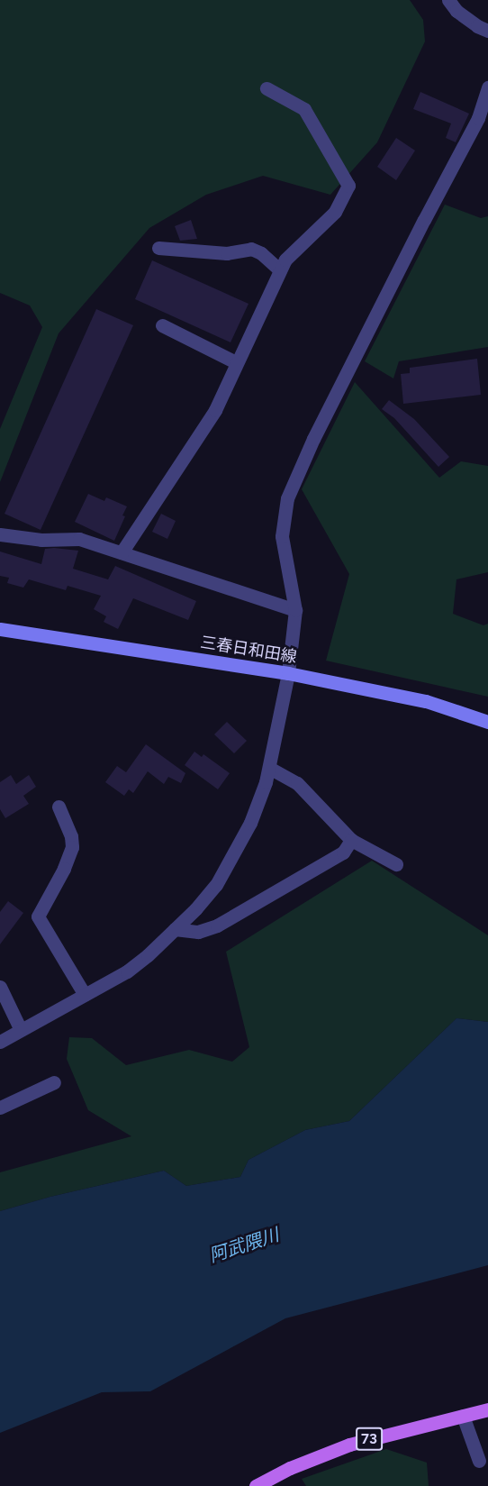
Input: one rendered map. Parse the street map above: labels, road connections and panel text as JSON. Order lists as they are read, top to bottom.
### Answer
{
  "streets": {
    "main road": ["三春日和田線", "73"]
  },
  "water": ["阿武隈川"]
}
